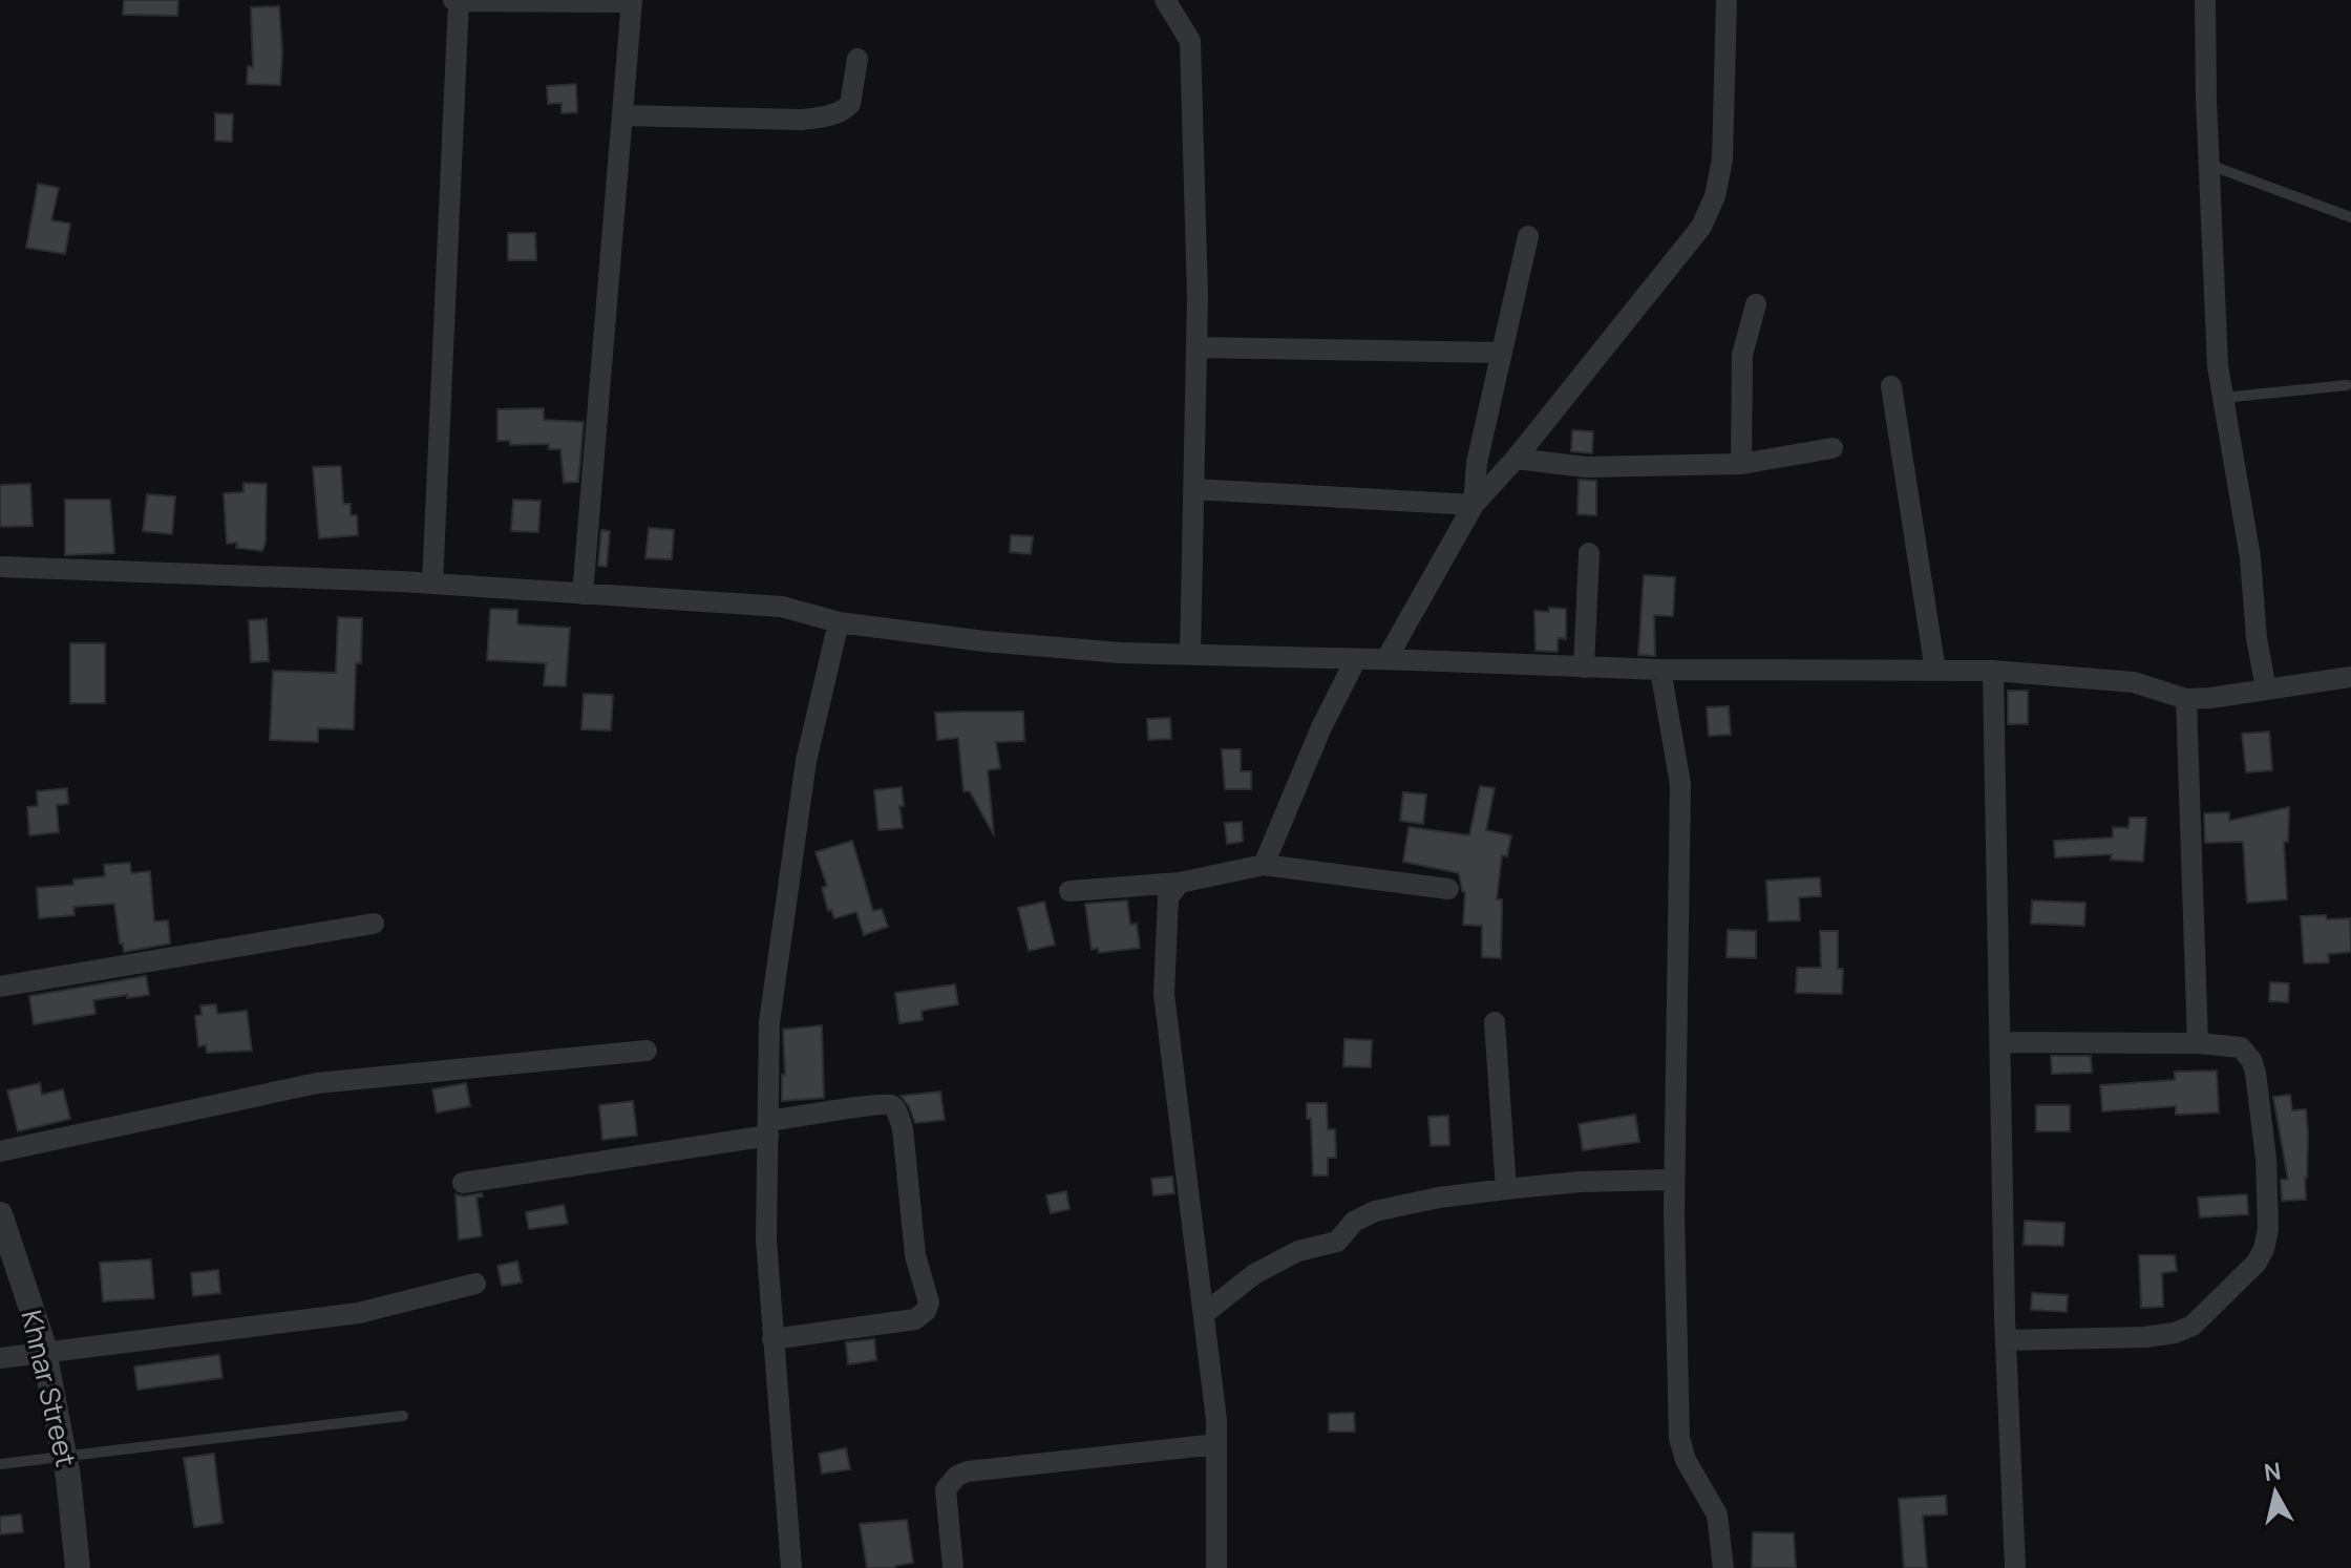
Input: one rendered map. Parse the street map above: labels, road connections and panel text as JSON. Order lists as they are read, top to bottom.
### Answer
{
  "streets": {
    "street": ["Khnar Street"]
  },
  "north": "top"
}
